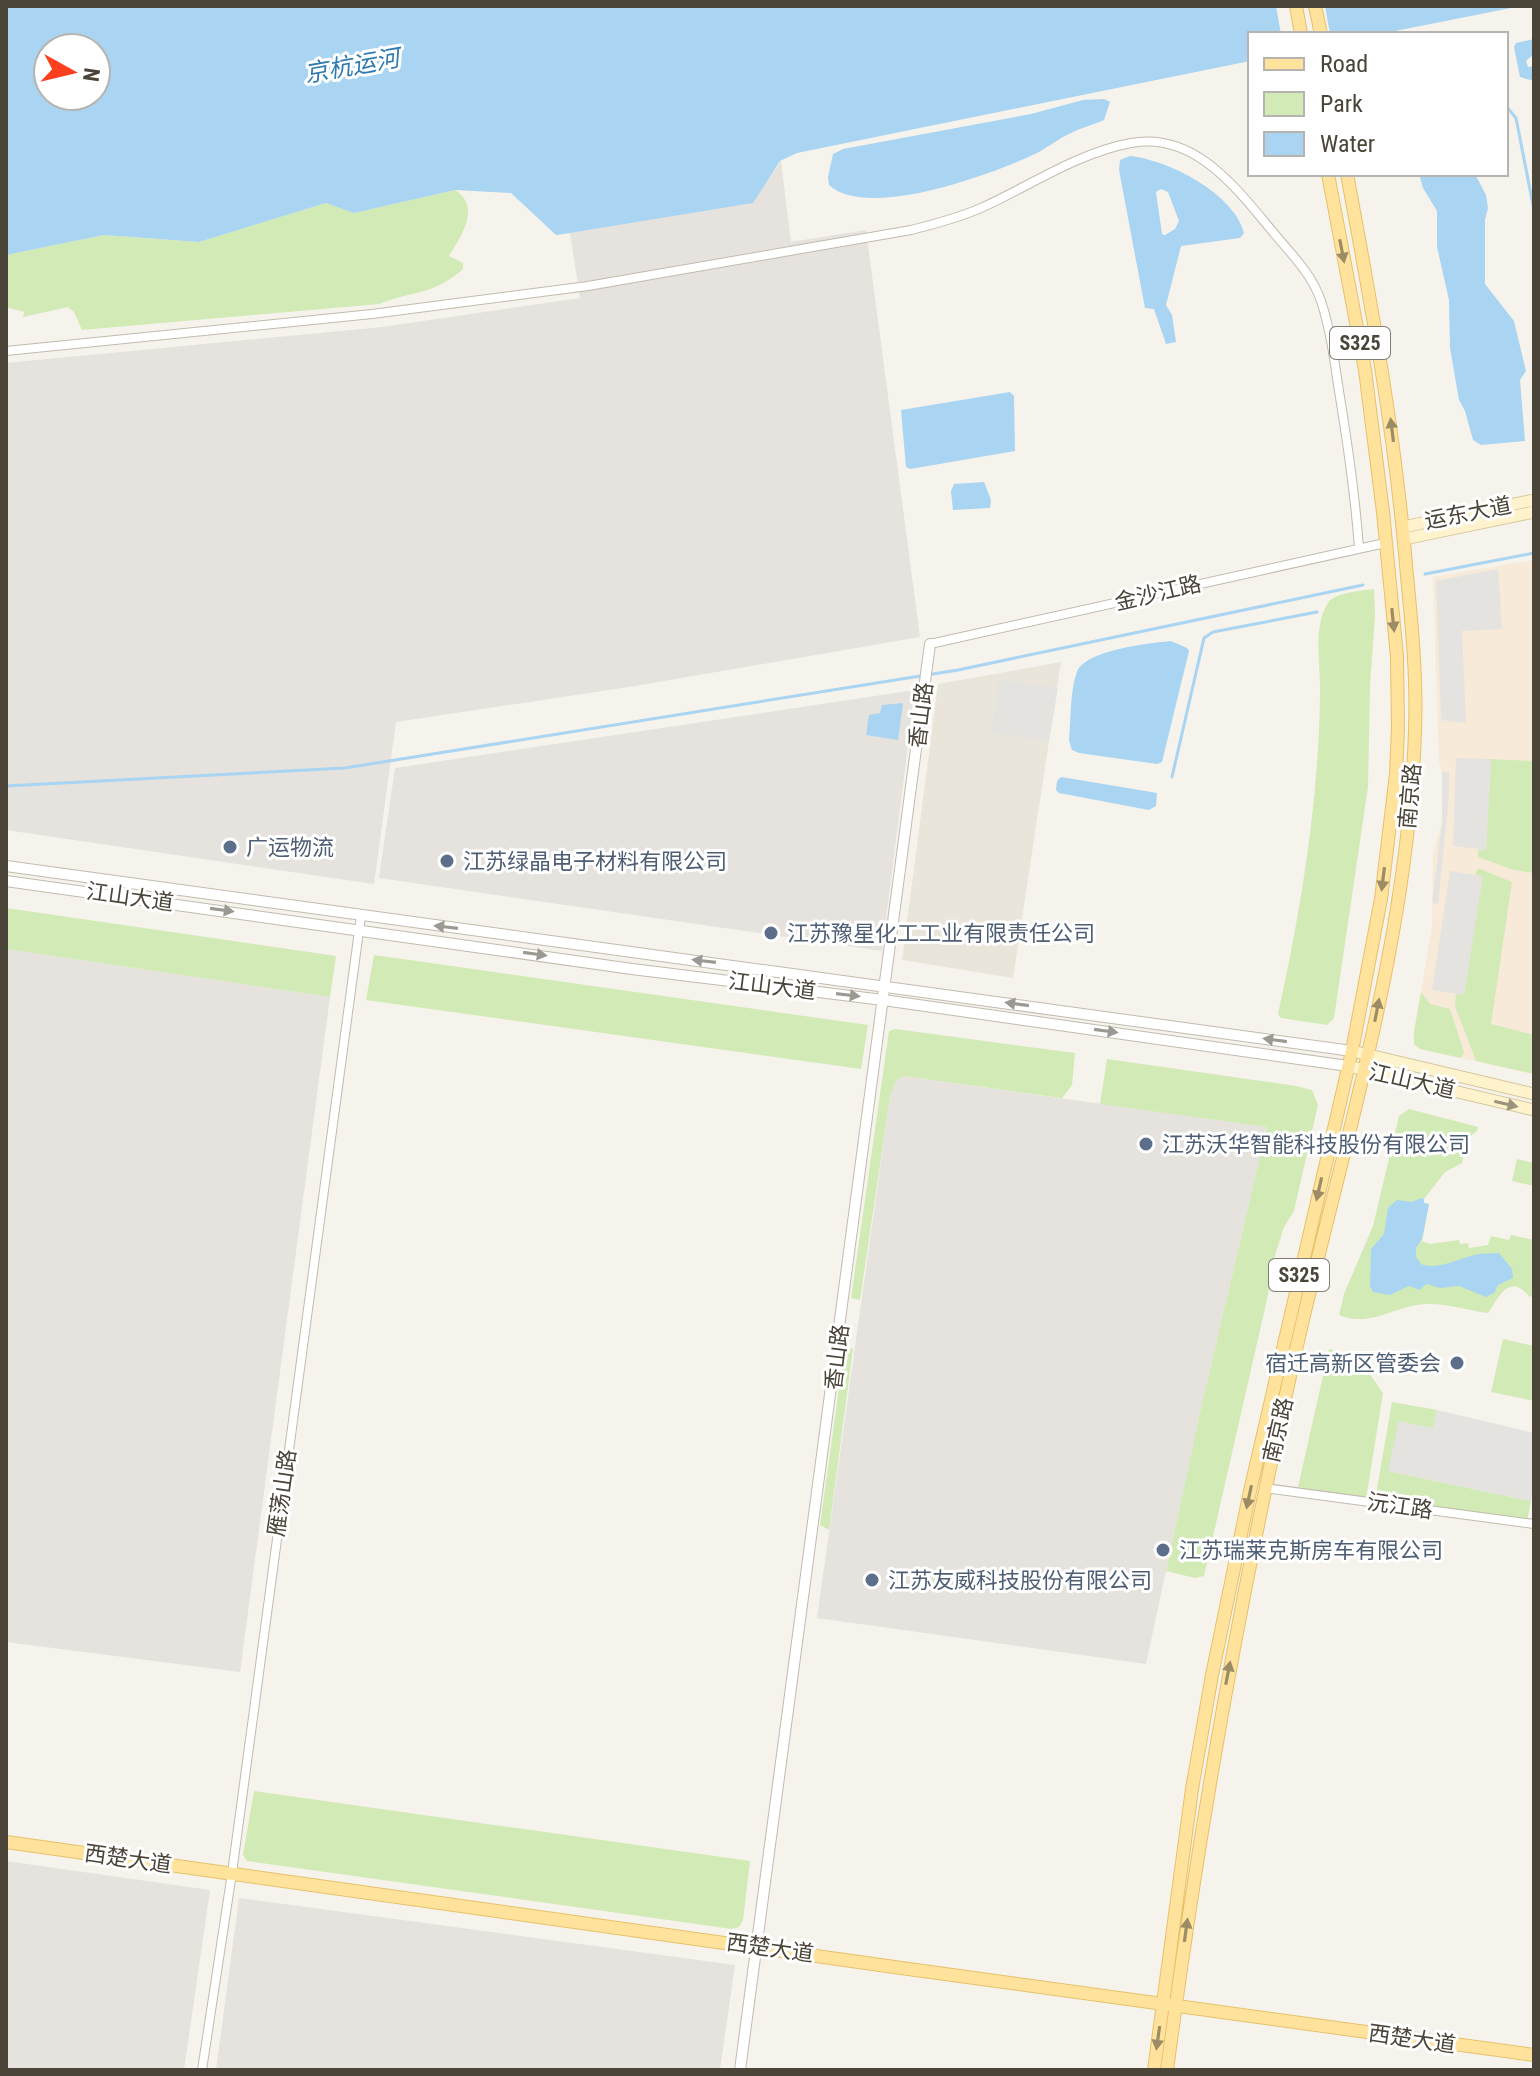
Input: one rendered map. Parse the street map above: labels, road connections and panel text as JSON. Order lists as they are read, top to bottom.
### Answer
{
  "streets": {
    "main road": [
      "S325",
      "运东大道",
      "南京路",
      "江山大道",
      "西楚大道"
    ],
    "street": [
      "金沙江路",
      "香山路",
      "雁荡山路",
      "沅江路"
    ]
  },
  "crossings": [
    ["运东大道", "南京路"],
    ["金沙江路", "香山路"],
    ["金沙江路", "南京路"],
    ["香山路", "江山大道"],
    ["香山路", "西楚大道"],
    ["南京路", "江山大道"],
    ["南京路", "沅江路"],
    ["南京路", "西楚大道"],
    ["江山大道", "雁荡山路"],
    ["雁荡山路", "西楚大道"]
  ],
  "water": ["京杭运河"],
  "places": [
    "广运物流",
    "江苏绿晶电子材料有限公司",
    "江苏豫星化工工业有限责任公司",
    "江苏沃华智能科技股份有限公司",
    "宿迁高新区管委会",
    "江苏瑞莱克斯房车有限公司",
    "江苏友威科技股份有限公司"
  ],
  "legend": ["Road", "Park", "Water"],
  "north": "right"
}
